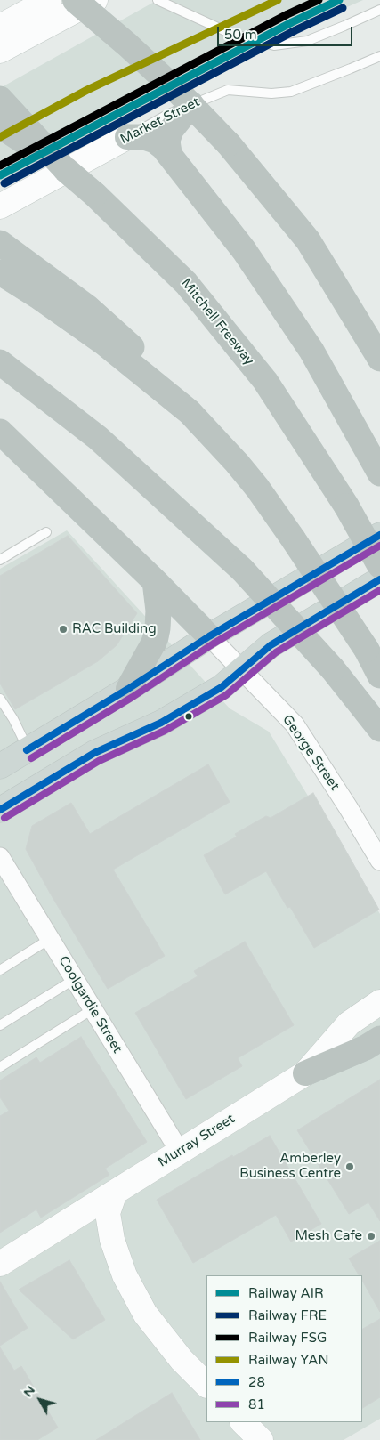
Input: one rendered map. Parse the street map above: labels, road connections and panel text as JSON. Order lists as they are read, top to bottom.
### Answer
{
  "streets": {
    "highway": ["Mitchell Freeway"],
    "main road": ["Market Street", "Murray Street"],
    "street": ["George Street", "Coolgardie Street"]
  },
  "crossings": [
    ["Coolgardie Street", "Murray Street"]
  ],
  "places": ["RAC Building", "Amberley Business Centre", "Mesh Cafe"],
  "lines": [
    "rail line AIR",
    "rail line FSG",
    "rail line YAN",
    "rail line FRE",
    "transit line 28",
    "transit line 81"
  ],
  "legend": [
    "Railway AIR",
    "Railway FRE",
    "Railway FSG",
    "Railway YAN",
    "28",
    "81"
  ],
  "scale_bar": "50 m",
  "north": "top left"
}
